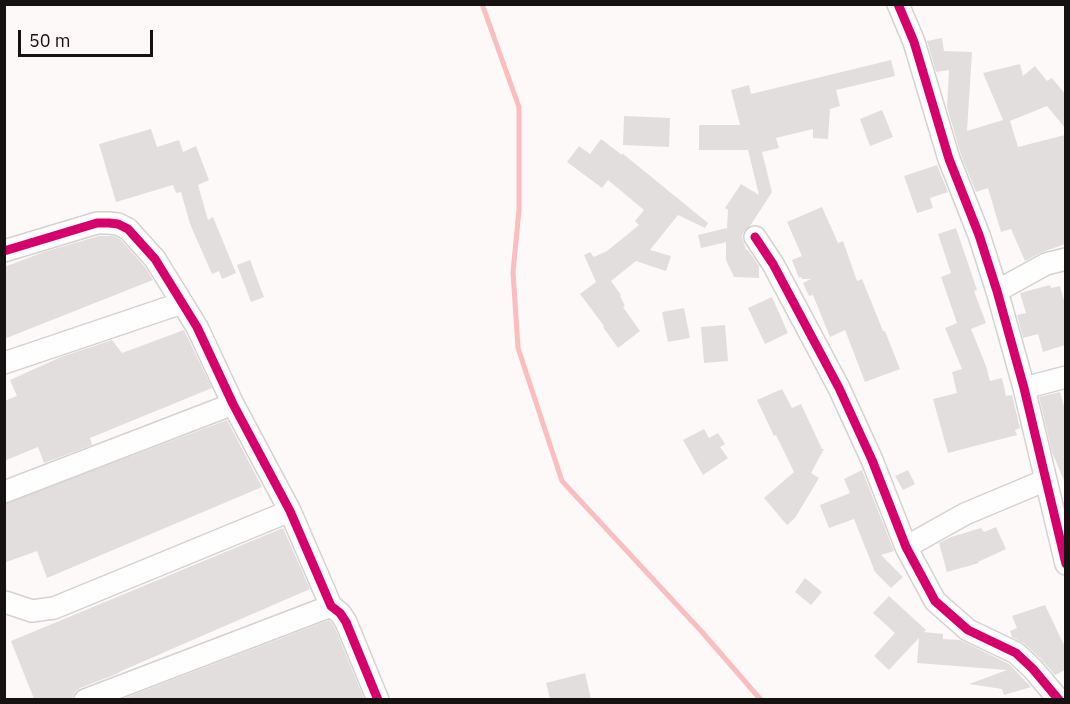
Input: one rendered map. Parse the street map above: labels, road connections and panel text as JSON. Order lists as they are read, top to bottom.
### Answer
{
  "scale_bar": "50 m"
}
